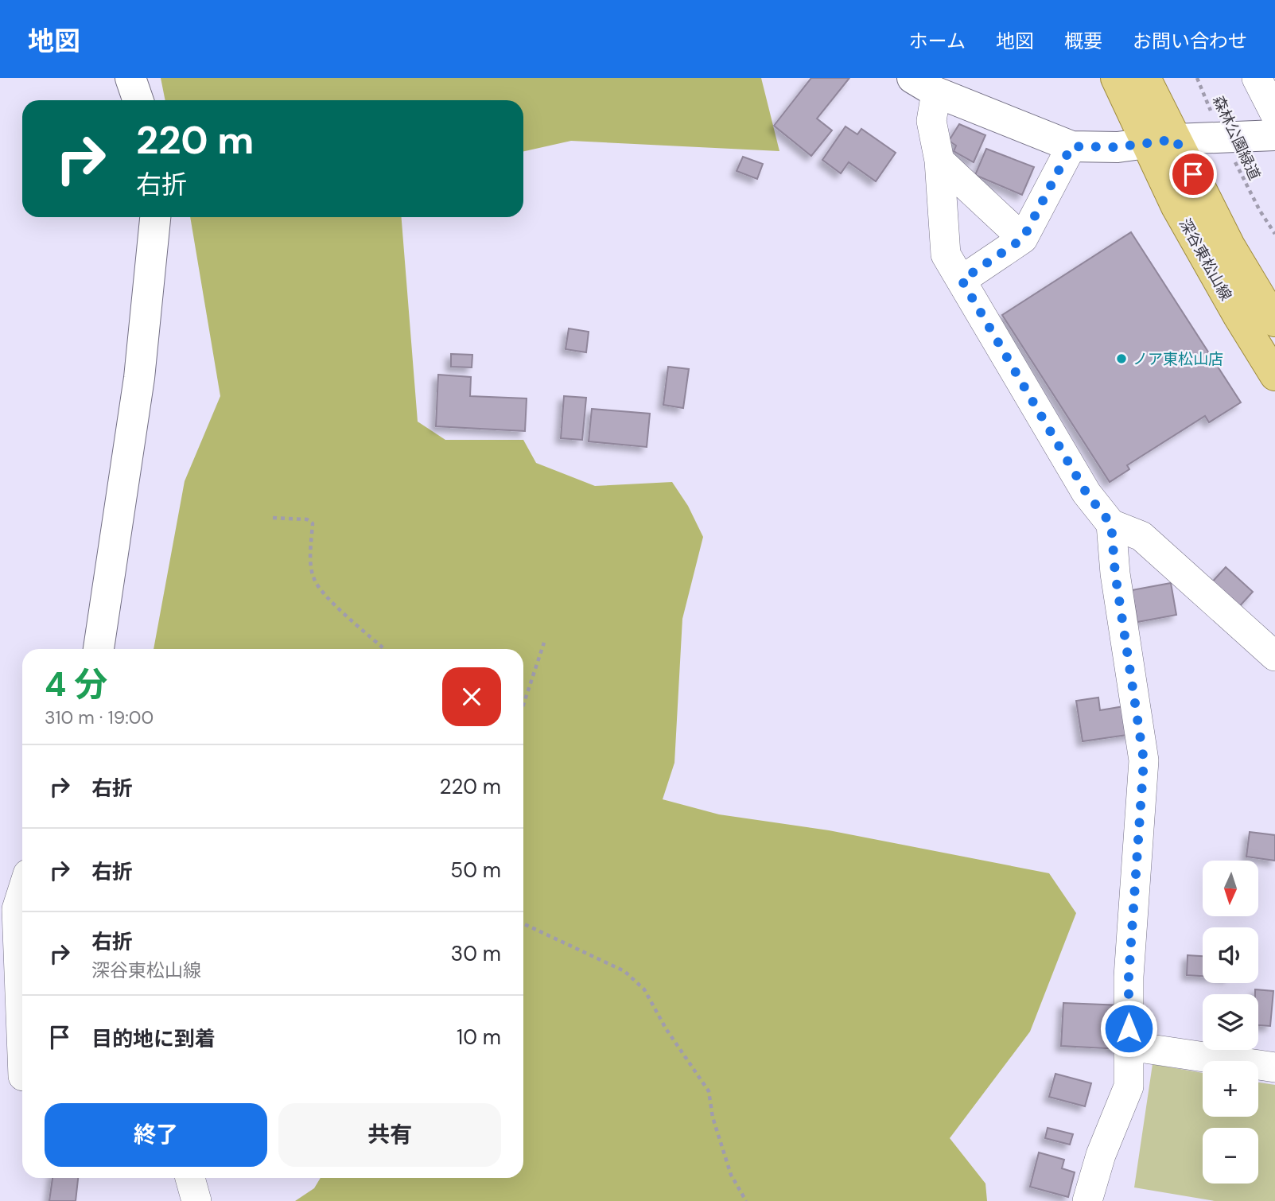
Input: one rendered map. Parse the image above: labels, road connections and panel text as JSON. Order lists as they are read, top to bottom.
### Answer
{
  "streets": {
    "main road": ["深谷東松山線"],
    "path": ["森林公園緑道"]
  },
  "places": ["ノア東松山店"],
  "north": "bottom",
  "page": {
    "header": "地図",
    "nav": [
      "ホーム",
      "地図",
      "概要",
      "お問い合わせ"
    ],
    "turn": ["220 m", "右折"],
    "heading": ["4 分", "310 m · 19:00"],
    "list": [
      {
        "name": "右折",
        "value": "220 m"
      },
      {
        "name": "右折",
        "value": "50 m"
      },
      {
        "name": "右折",
        "note": "深谷東松山線",
        "value": "30 m"
      },
      {
        "name": "目的地に到着",
        "value": "10 m"
      }
    ],
    "map_buttons": ["+", "−"],
    "buttons": ["終了", "共有"]
  }
}
